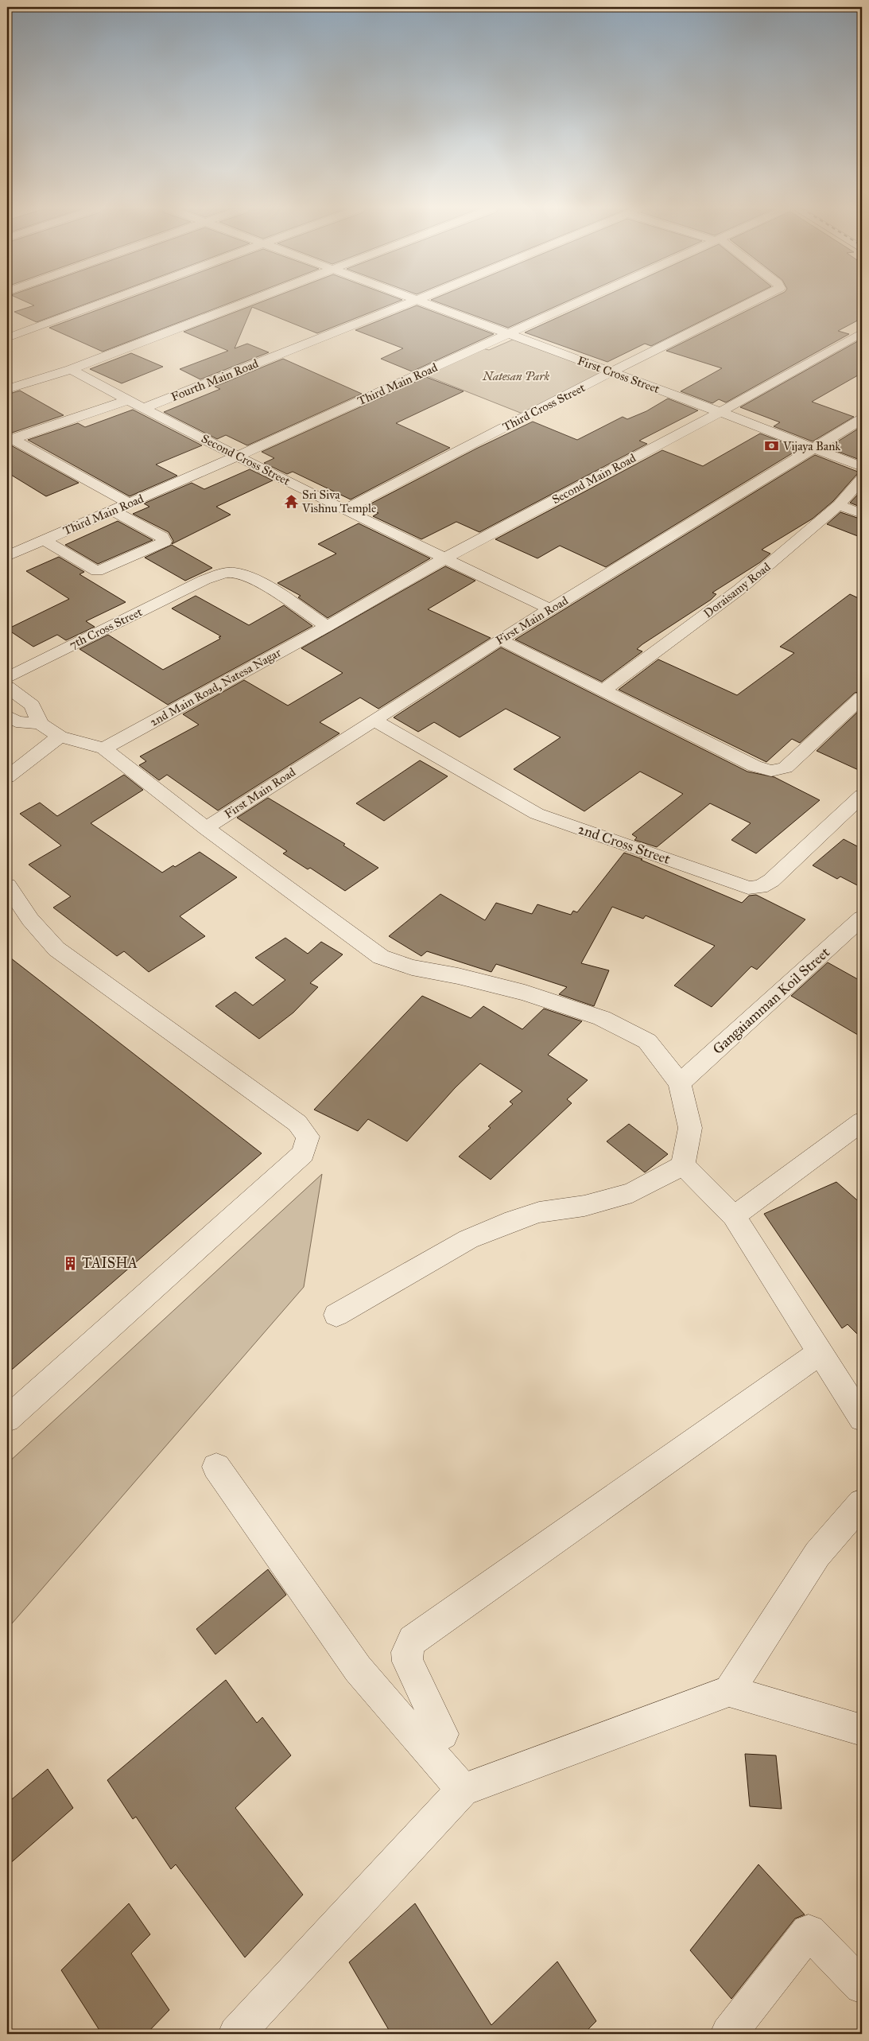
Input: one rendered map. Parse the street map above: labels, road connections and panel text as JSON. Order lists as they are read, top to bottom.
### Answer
{
  "streets": {
    "street": [
      "First Cross Street",
      "Fourth Main Road",
      "Third Main Road",
      "Third Cross Street",
      "Second Cross Street",
      "Second Main Road",
      "Doraisamy Road",
      "First Main Road",
      "7th Cross Street",
      "2nd Main Road, Natesa Nagar",
      "2nd Cross Street",
      "Gangaiamman Koil Street"
    ]
  },
  "crossings": [
    ["First Cross Street", "Third Main Road"],
    ["First Cross Street", "Third Cross Street"],
    ["First Cross Street", "Second Main Road"],
    ["First Cross Street", "First Main Road"],
    ["Fourth Main Road", "Second Cross Street"],
    ["Third Main Road", "Second Cross Street"],
    ["Third Cross Street", "Second Cross Street"],
    ["Second Cross Street", "Second Main Road"],
    ["Second Cross Street", "First Main Road"],
    ["Second Main Road", "7th Cross Street"],
    ["Second Main Road", "2nd Main Road, Natesa Nagar"],
    ["First Main Road", "2nd Cross Street"],
    ["7th Cross Street", "2nd Main Road, Natesa Nagar"]
  ],
  "parks": ["Natesan Park"],
  "places": {
    "bank": ["Vijaya Bank"],
    "temple": ["Sri Siva Vishnu Temple"],
    "building": ["TAISHA"]
  }
}
